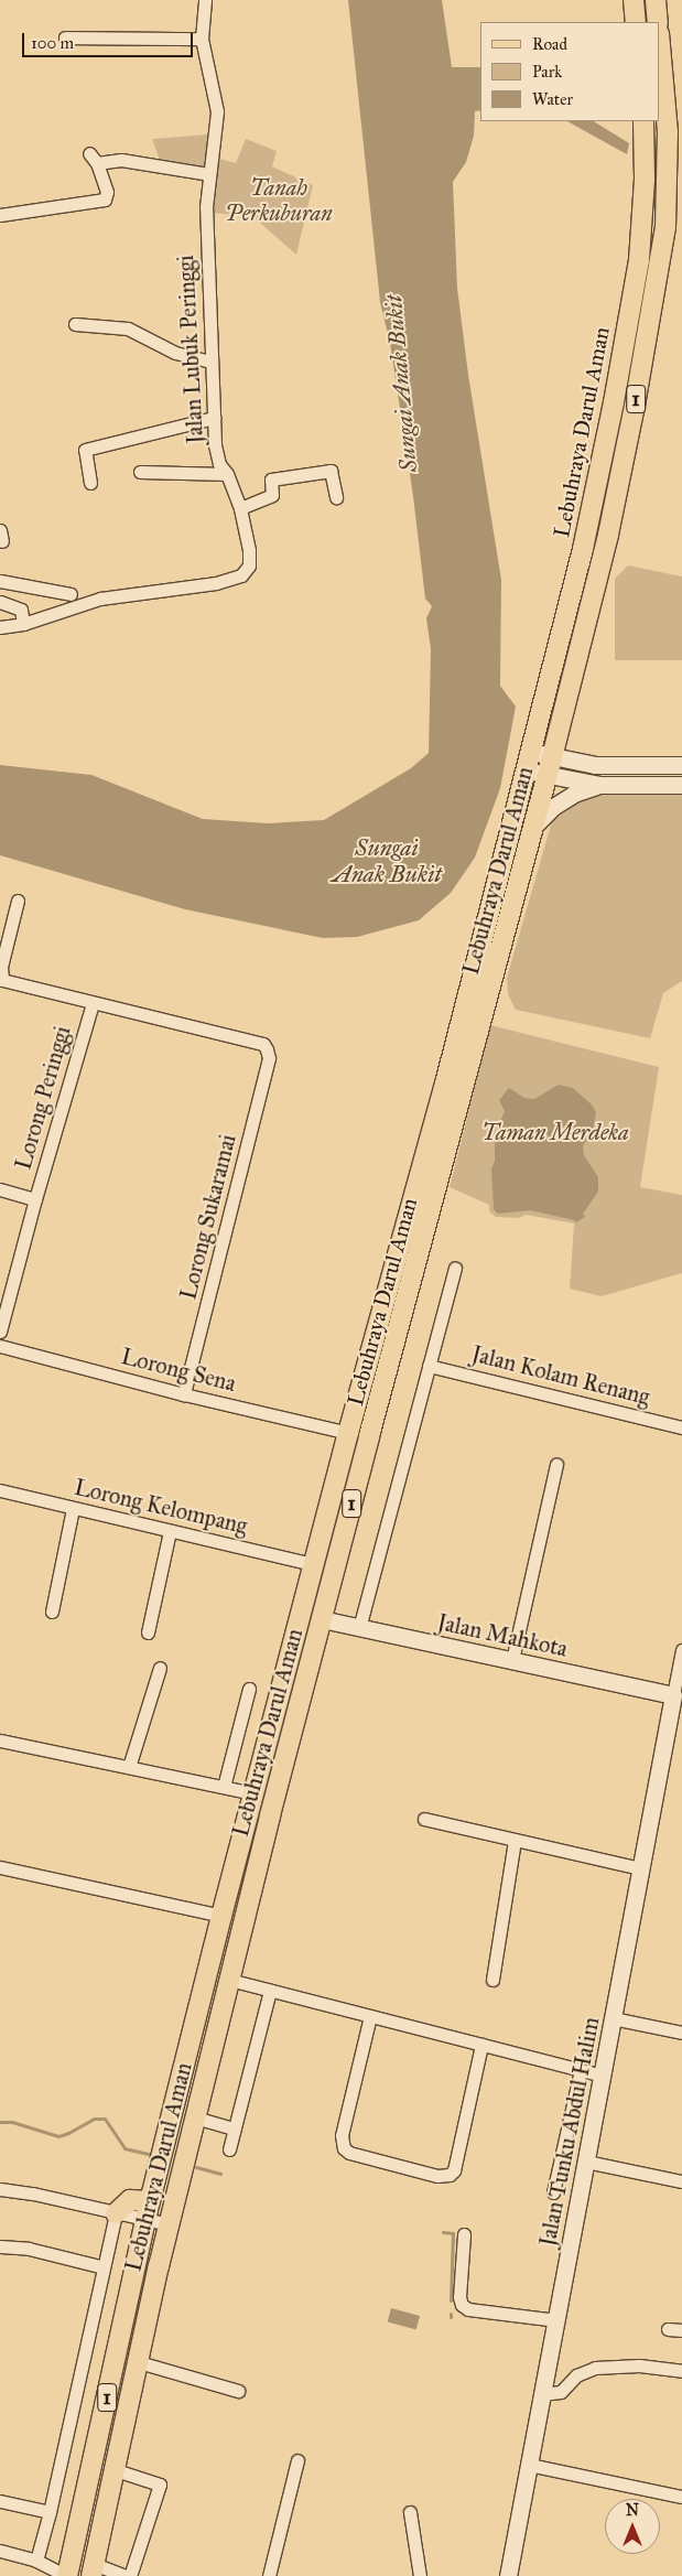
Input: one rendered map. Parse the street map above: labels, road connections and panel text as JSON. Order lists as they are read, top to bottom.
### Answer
{
  "streets": {
    "main road": ["1", "Lebuhraya Darul Aman"],
    "street": [
      "Jalan Lubuk Peringgi",
      "Lorong Peringgi",
      "Lorong Sukaramai",
      "Lorong Sena",
      "Jalan Kolam Renang",
      "Lorong Kelompang",
      "Jalan Mahkota",
      "Jalan Tunku Abdul Halim"
    ]
  },
  "crossings": [
    ["Lebuhraya Darul Aman", "Lorong Sena"],
    ["Lebuhraya Darul Aman", "Lorong Kelompang"],
    ["Lebuhraya Darul Aman", "Jalan Mahkota"],
    ["Lorong Peringgi", "Lorong Sukaramai"],
    ["Lorong Sukaramai", "Lorong Sena"],
    ["Jalan Mahkota", "Jalan Tunku Abdul Halim"]
  ],
  "water": ["Sungai Anak Bukit"],
  "parks": ["Tanah Perkuburan", "Taman Merdeka"],
  "legend": ["Road", "Park", "Water"],
  "scale_bar": "100 m",
  "north": "top"
}
